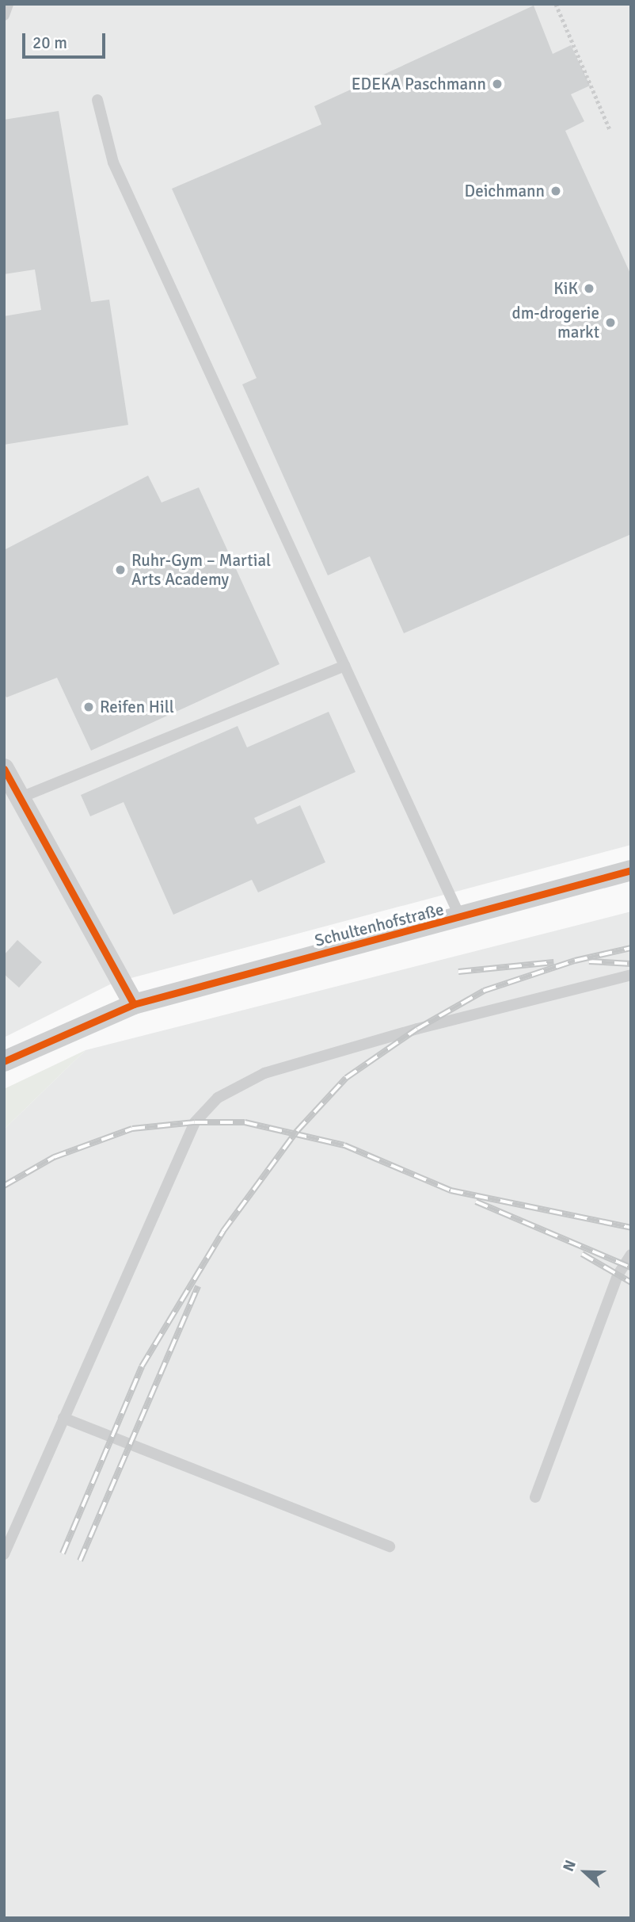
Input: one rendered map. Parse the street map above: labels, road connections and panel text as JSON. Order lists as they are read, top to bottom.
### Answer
{
  "streets": {
    "street": ["Schultenhofstraße"]
  },
  "places": [
    "EDEKA Paschmann",
    "Deichmann",
    "KiK",
    "dm-drogerie markt",
    "Ruhr-Gym – Martial Arts Academy",
    "Reifen Hill"
  ],
  "scale_bar": "20 m",
  "north": "left"
}
